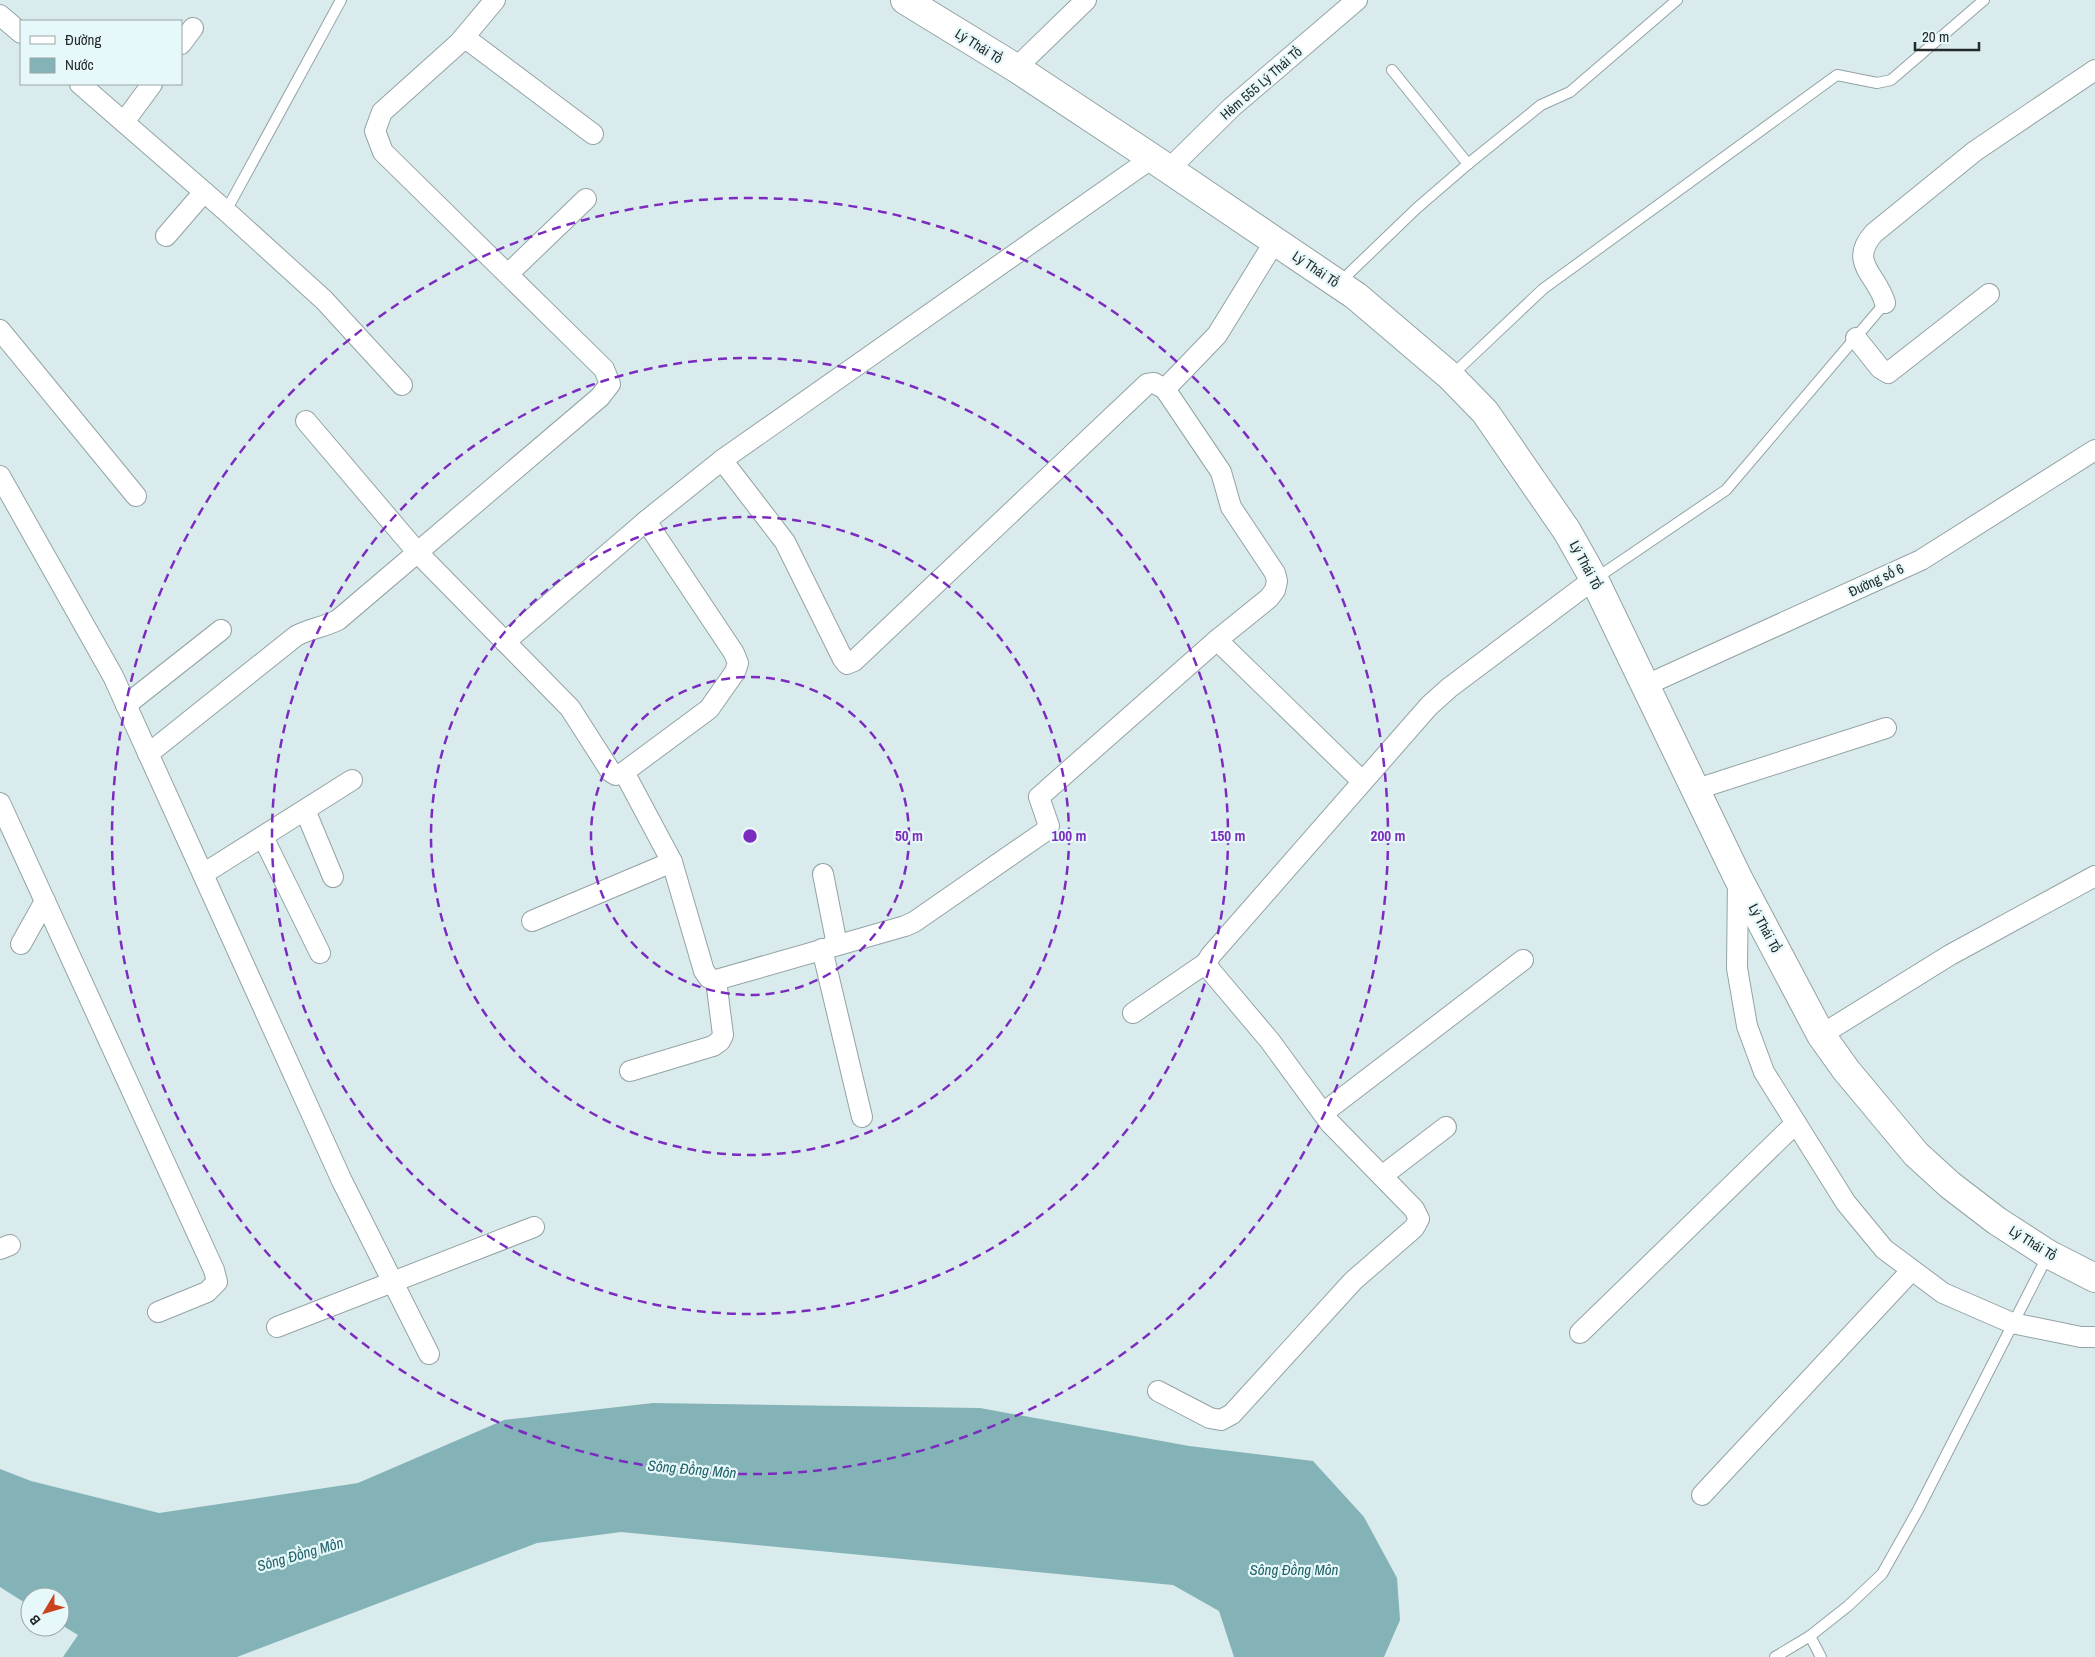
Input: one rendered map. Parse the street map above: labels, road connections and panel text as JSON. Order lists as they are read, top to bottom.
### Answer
{
  "streets": {
    "main road": ["Lý Thái Tổ"],
    "street": ["Hẻm 555 Lý Thái Tổ", "Đường số 6"]
  },
  "crossings": [
    ["Lý Thái Tổ", "Hẻm 555 Lý Thái Tổ"],
    ["Lý Thái Tổ", "Đường số 6"]
  ],
  "water": ["Sông Đồng Môn"],
  "legend": ["Đường", "Nước"],
  "scale_bar": "20 m",
  "north": "bottom left",
  "rings": [
    "50 m",
    "100 m",
    "150 m",
    "200 m"
  ]
}
